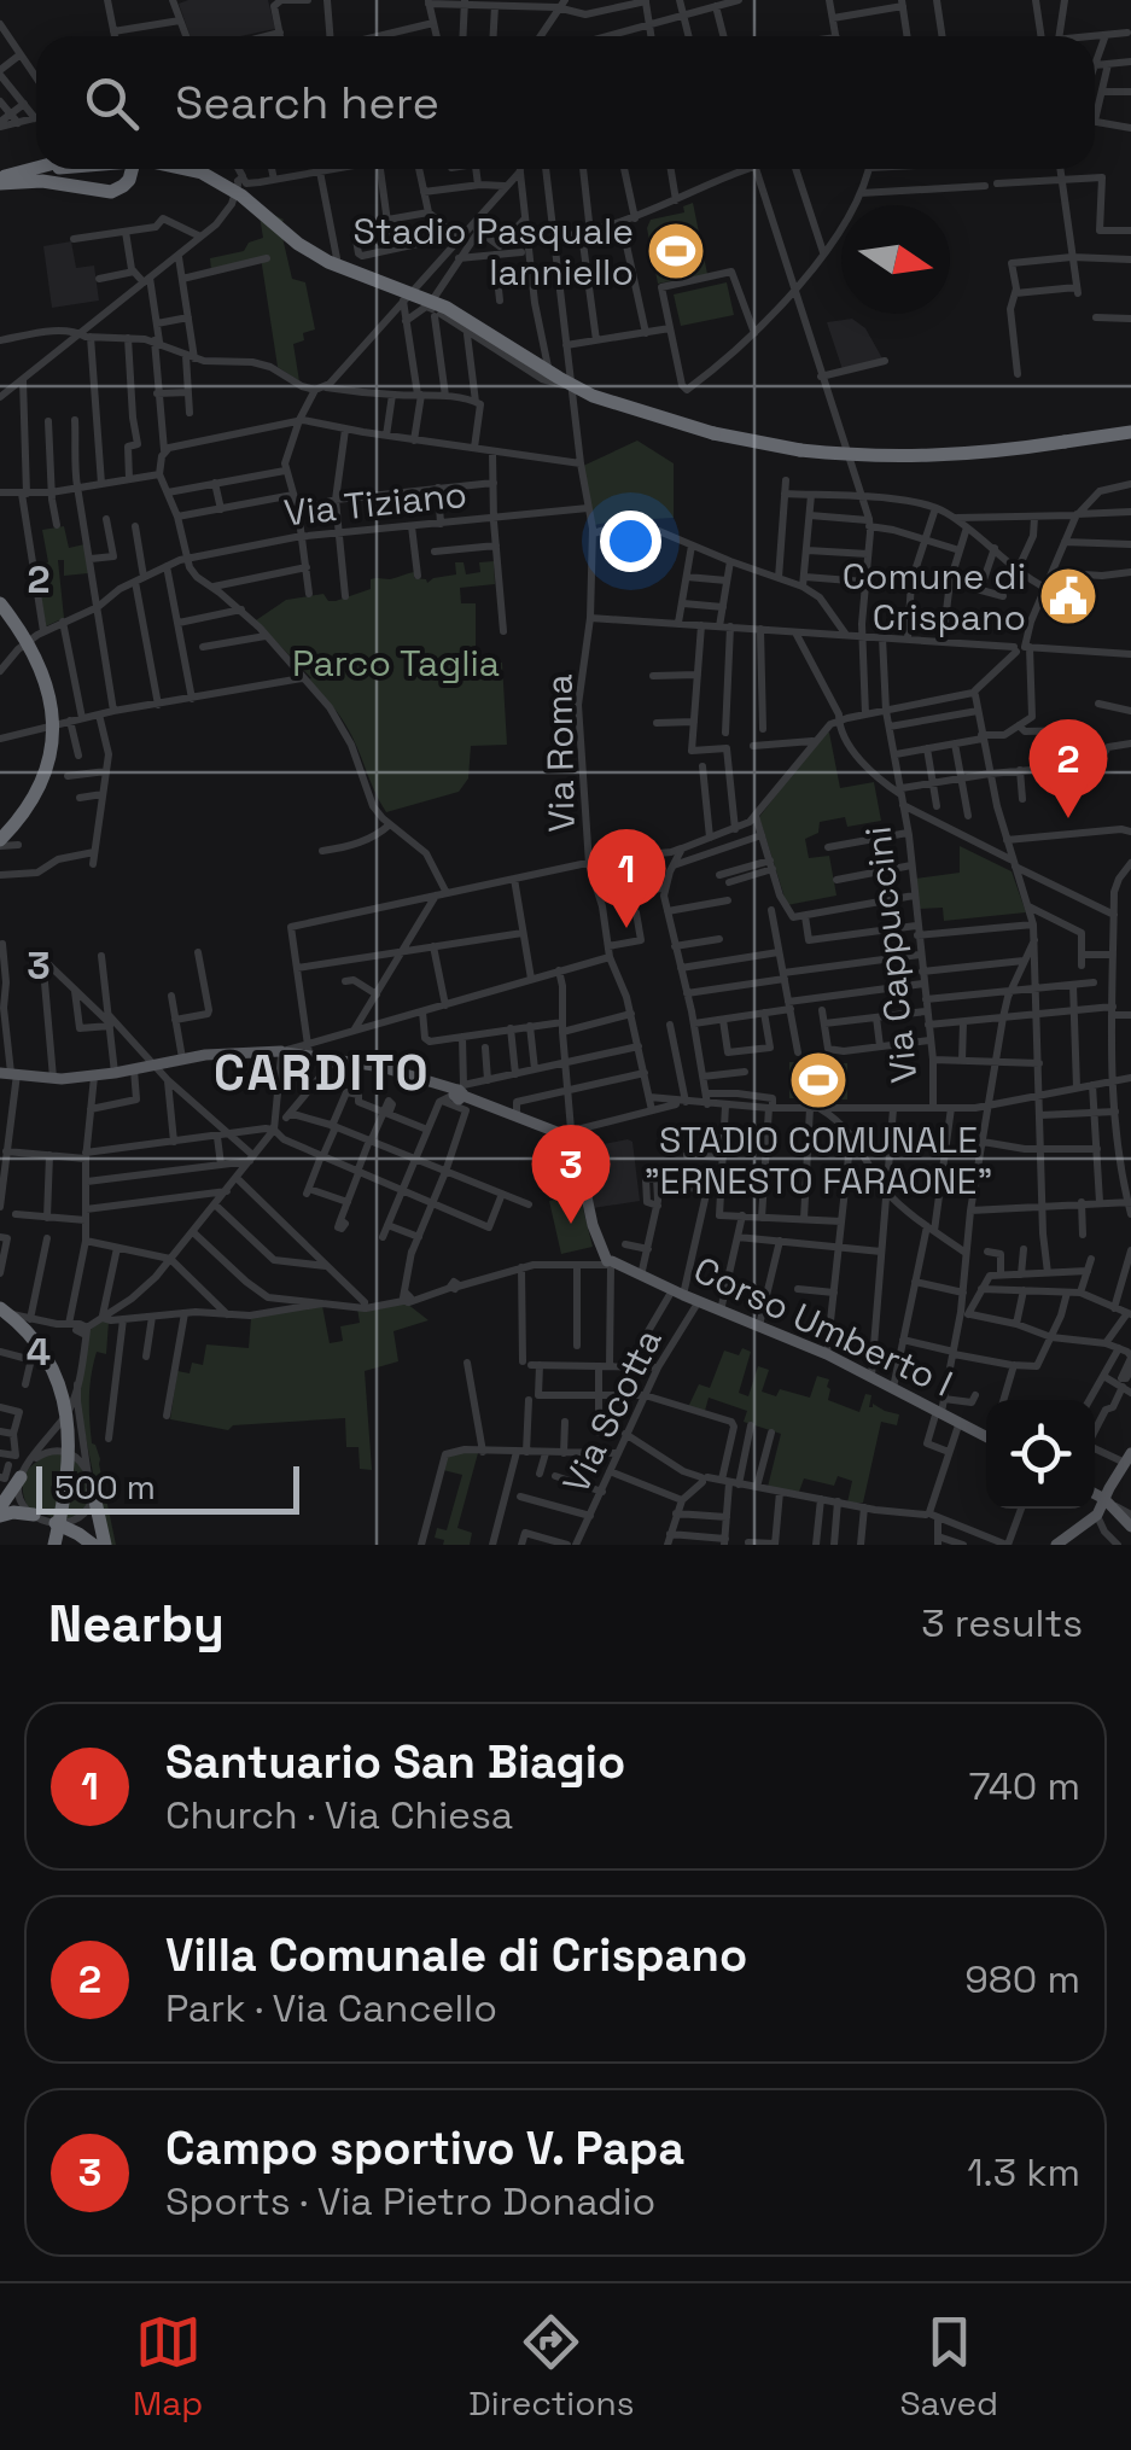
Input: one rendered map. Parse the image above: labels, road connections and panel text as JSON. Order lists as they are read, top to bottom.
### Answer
{
  "streets": {
    "main road": ["Corso Umberto I"],
    "street": [
      "Via Tiziano",
      "Via Roma",
      "Via Cappuccini",
      "Via Scotta"
    ]
  },
  "crossings": [
    ["Via Tiziano", "Via Roma"],
    ["Corso Umberto I", "Via Scotta"]
  ],
  "districts": ["CARDITO"],
  "parks": ["Parco Taglia"],
  "places": {
    "sports": ["Stadio Pasquale Ianniello", "STADIO COMUNALE \"ERNESTO FARAONE\""],
    "public building": ["Comune di Crispano"]
  },
  "scale_bar": "500 m",
  "north": "right",
  "page": {
    "search": "Search here",
    "pins": ["2", "1", "3"],
    "scale": "500 m",
    "heading": ["Nearby", "3 results"],
    "list": [
      {
        "mark": "1",
        "name": "Santuario San Biagio",
        "note": "Church · Via Chiesa",
        "value": "740 m"
      },
      {
        "mark": "2",
        "name": "Villa Comunale di Crispano",
        "note": "Park · Via Cancello",
        "value": "980 m"
      },
      {
        "mark": "3",
        "name": "Campo sportivo V. Papa",
        "note": "Sports · Via Pietro Donadio",
        "value": "1.3 km"
      }
    ],
    "nav": ["Map", "Directions", "Saved"]
  },
  "grid": {
    "rows": ["2", "3", "4"]
  }
}
